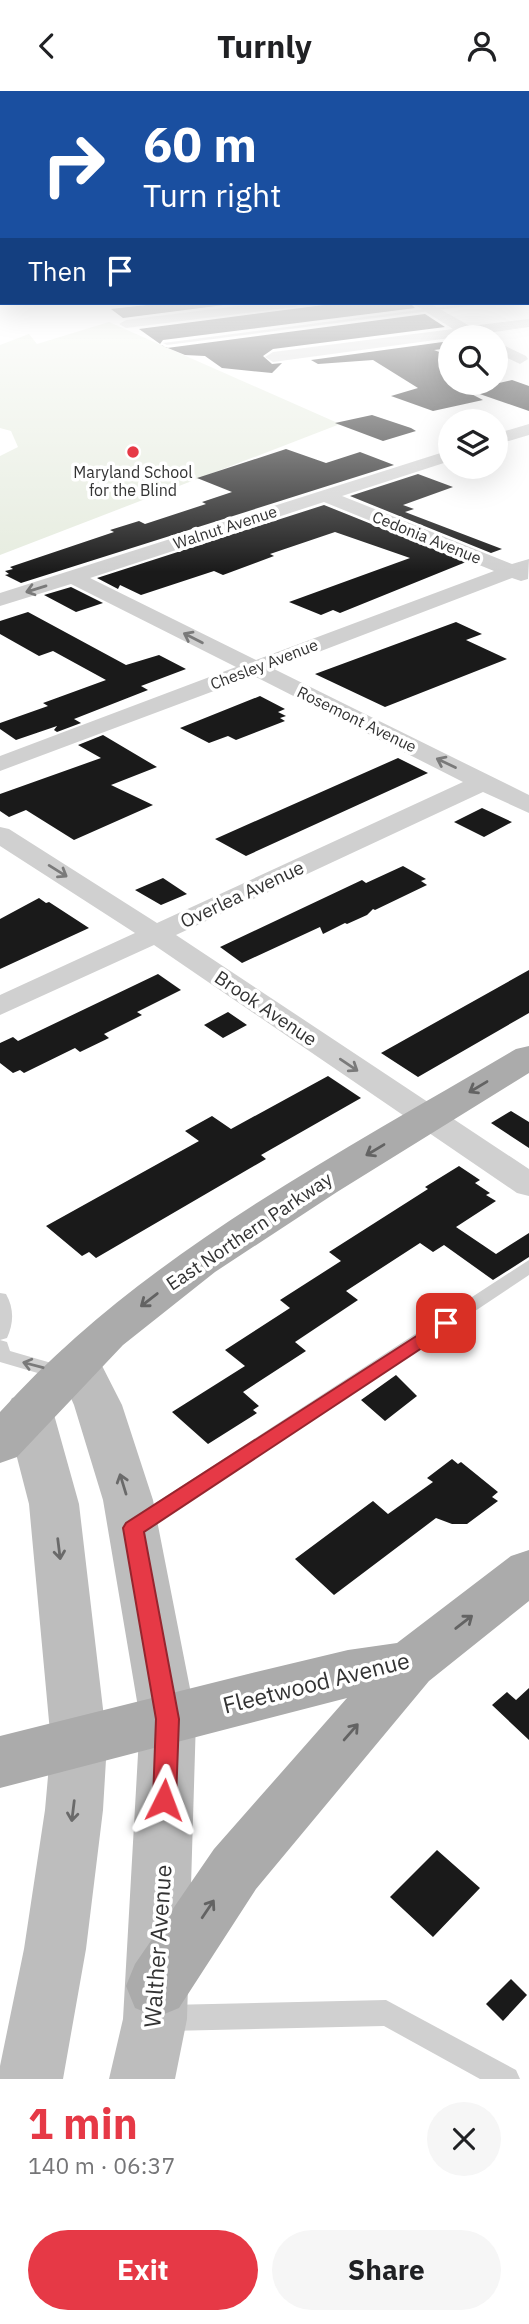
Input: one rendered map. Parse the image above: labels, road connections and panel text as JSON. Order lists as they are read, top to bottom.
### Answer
{
  "streets": {
    "main road": ["East Northern Parkway", "Fleetwood Avenue", "Walther Avenue"],
    "street": [
      "Walnut Avenue",
      "Cedonia Avenue",
      "Chesley Avenue",
      "Rosemont Avenue",
      "Overlea Avenue",
      "Brook Avenue"
    ]
  },
  "crossings": [
    ["Walnut Avenue", "Cedonia Avenue"],
    ["Walnut Avenue", "Rosemont Avenue"],
    ["Cedonia Avenue", "Chesley Avenue"],
    ["Chesley Avenue", "Rosemont Avenue"],
    ["Rosemont Avenue", "Overlea Avenue"],
    ["Overlea Avenue", "Brook Avenue"],
    ["Brook Avenue", "East Northern Parkway"],
    ["East Northern Parkway", "Walther Avenue"],
    ["Fleetwood Avenue", "Walther Avenue"]
  ],
  "one_way": ["Rosemont Avenue", "Brook Avenue", "East Northern Parkway"],
  "places": ["Maryland School for the Blind"],
  "page": {
    "header": "Turnly",
    "turn": ["60 m", "Turn right"],
    "then": "Then",
    "heading": ["1 min", "140 m · 06:37"],
    "buttons": ["Exit", "Share"]
  }
}
